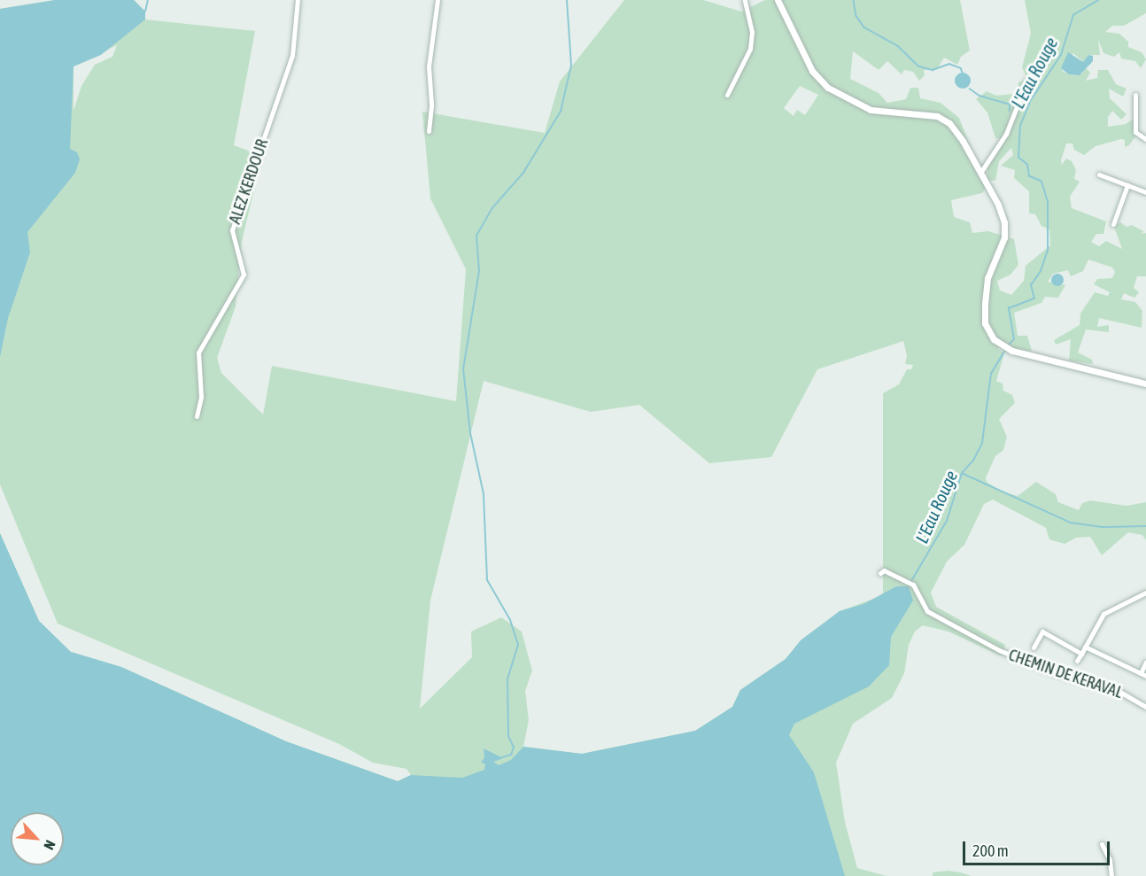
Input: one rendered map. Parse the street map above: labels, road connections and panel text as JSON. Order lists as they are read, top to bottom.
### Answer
{
  "streets": {
    "street": ["ALEZ KERDOUR", "CHEMIN DE KERAVAL"]
  },
  "water": ["L'Eau Rouge"],
  "scale_bar": "200 m",
  "north": "bottom right"
}
